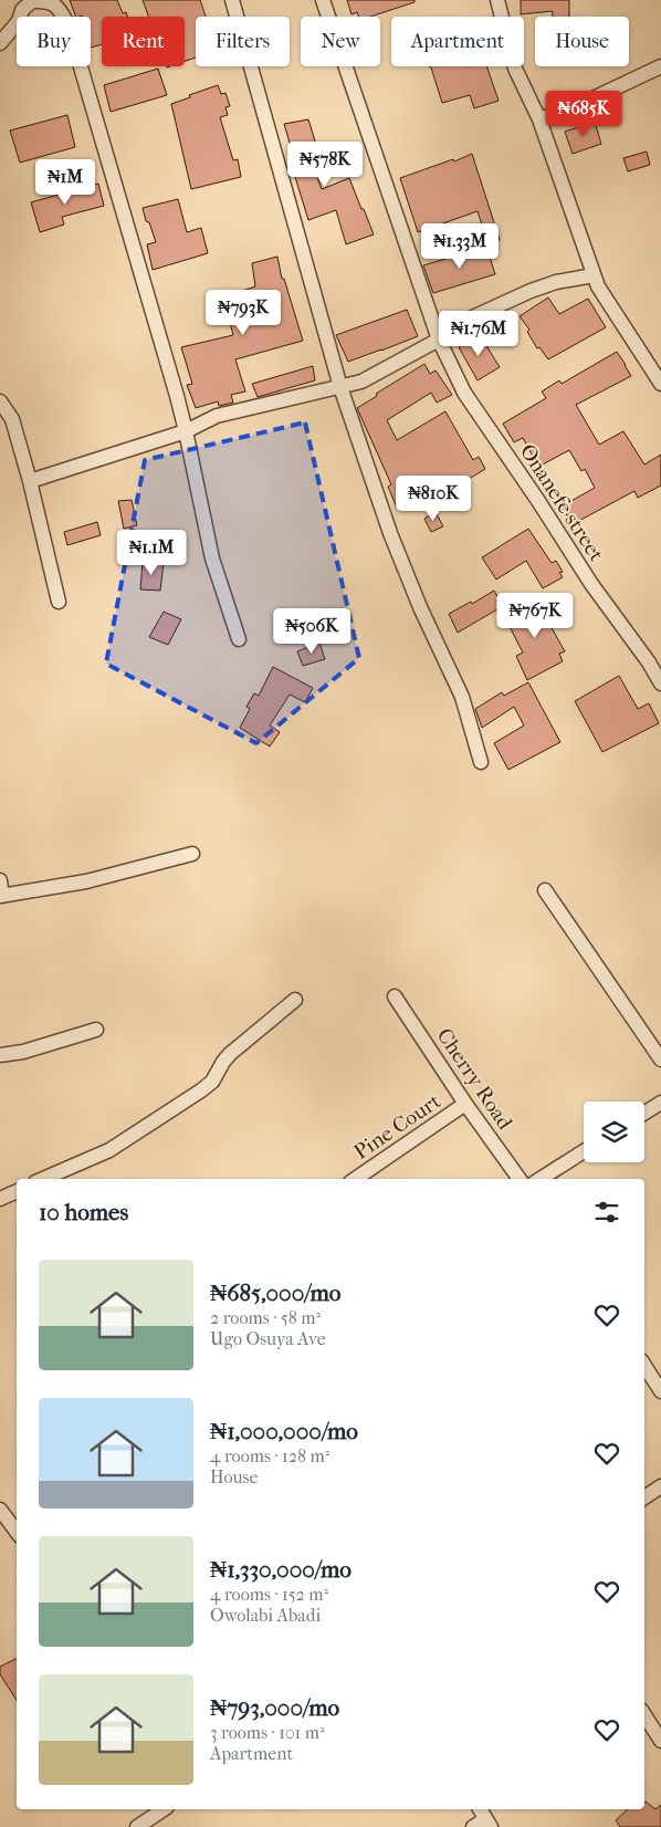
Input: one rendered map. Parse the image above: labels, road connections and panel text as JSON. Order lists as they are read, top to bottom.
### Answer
{
  "streets": {
    "street": ["Onanefe street", "Cherry Road", "Pine Court"]
  },
  "crossings": [
    ["Cherry Road", "Pine Court"]
  ],
  "page": {
    "chip": [
      "Buy",
      "Rent",
      "Filters",
      "New",
      "Apartment",
      "House"
    ],
    "price": [
      "₦685K",
      "₦578K",
      "₦1M",
      "₦1.33M",
      "₦793K",
      "₦1.76M",
      "₦810K",
      "₦1.1M",
      "₦767K",
      "₦506K"
    ],
    "heading": "10 homes",
    "list": [
      {
        "name": "₦685,000/mo",
        "note": "2 rooms · 58 m² · Ugo Osuya Ave"
      },
      {
        "name": "₦1,000,000/mo",
        "note": "4 rooms · 128 m² · House"
      },
      {
        "name": "₦1,330,000/mo",
        "note": "4 rooms · 152 m² · Owolabi Abadi"
      },
      {
        "name": "₦793,000/mo",
        "note": "3 rooms · 101 m² · Apartment"
      }
    ]
  }
}
